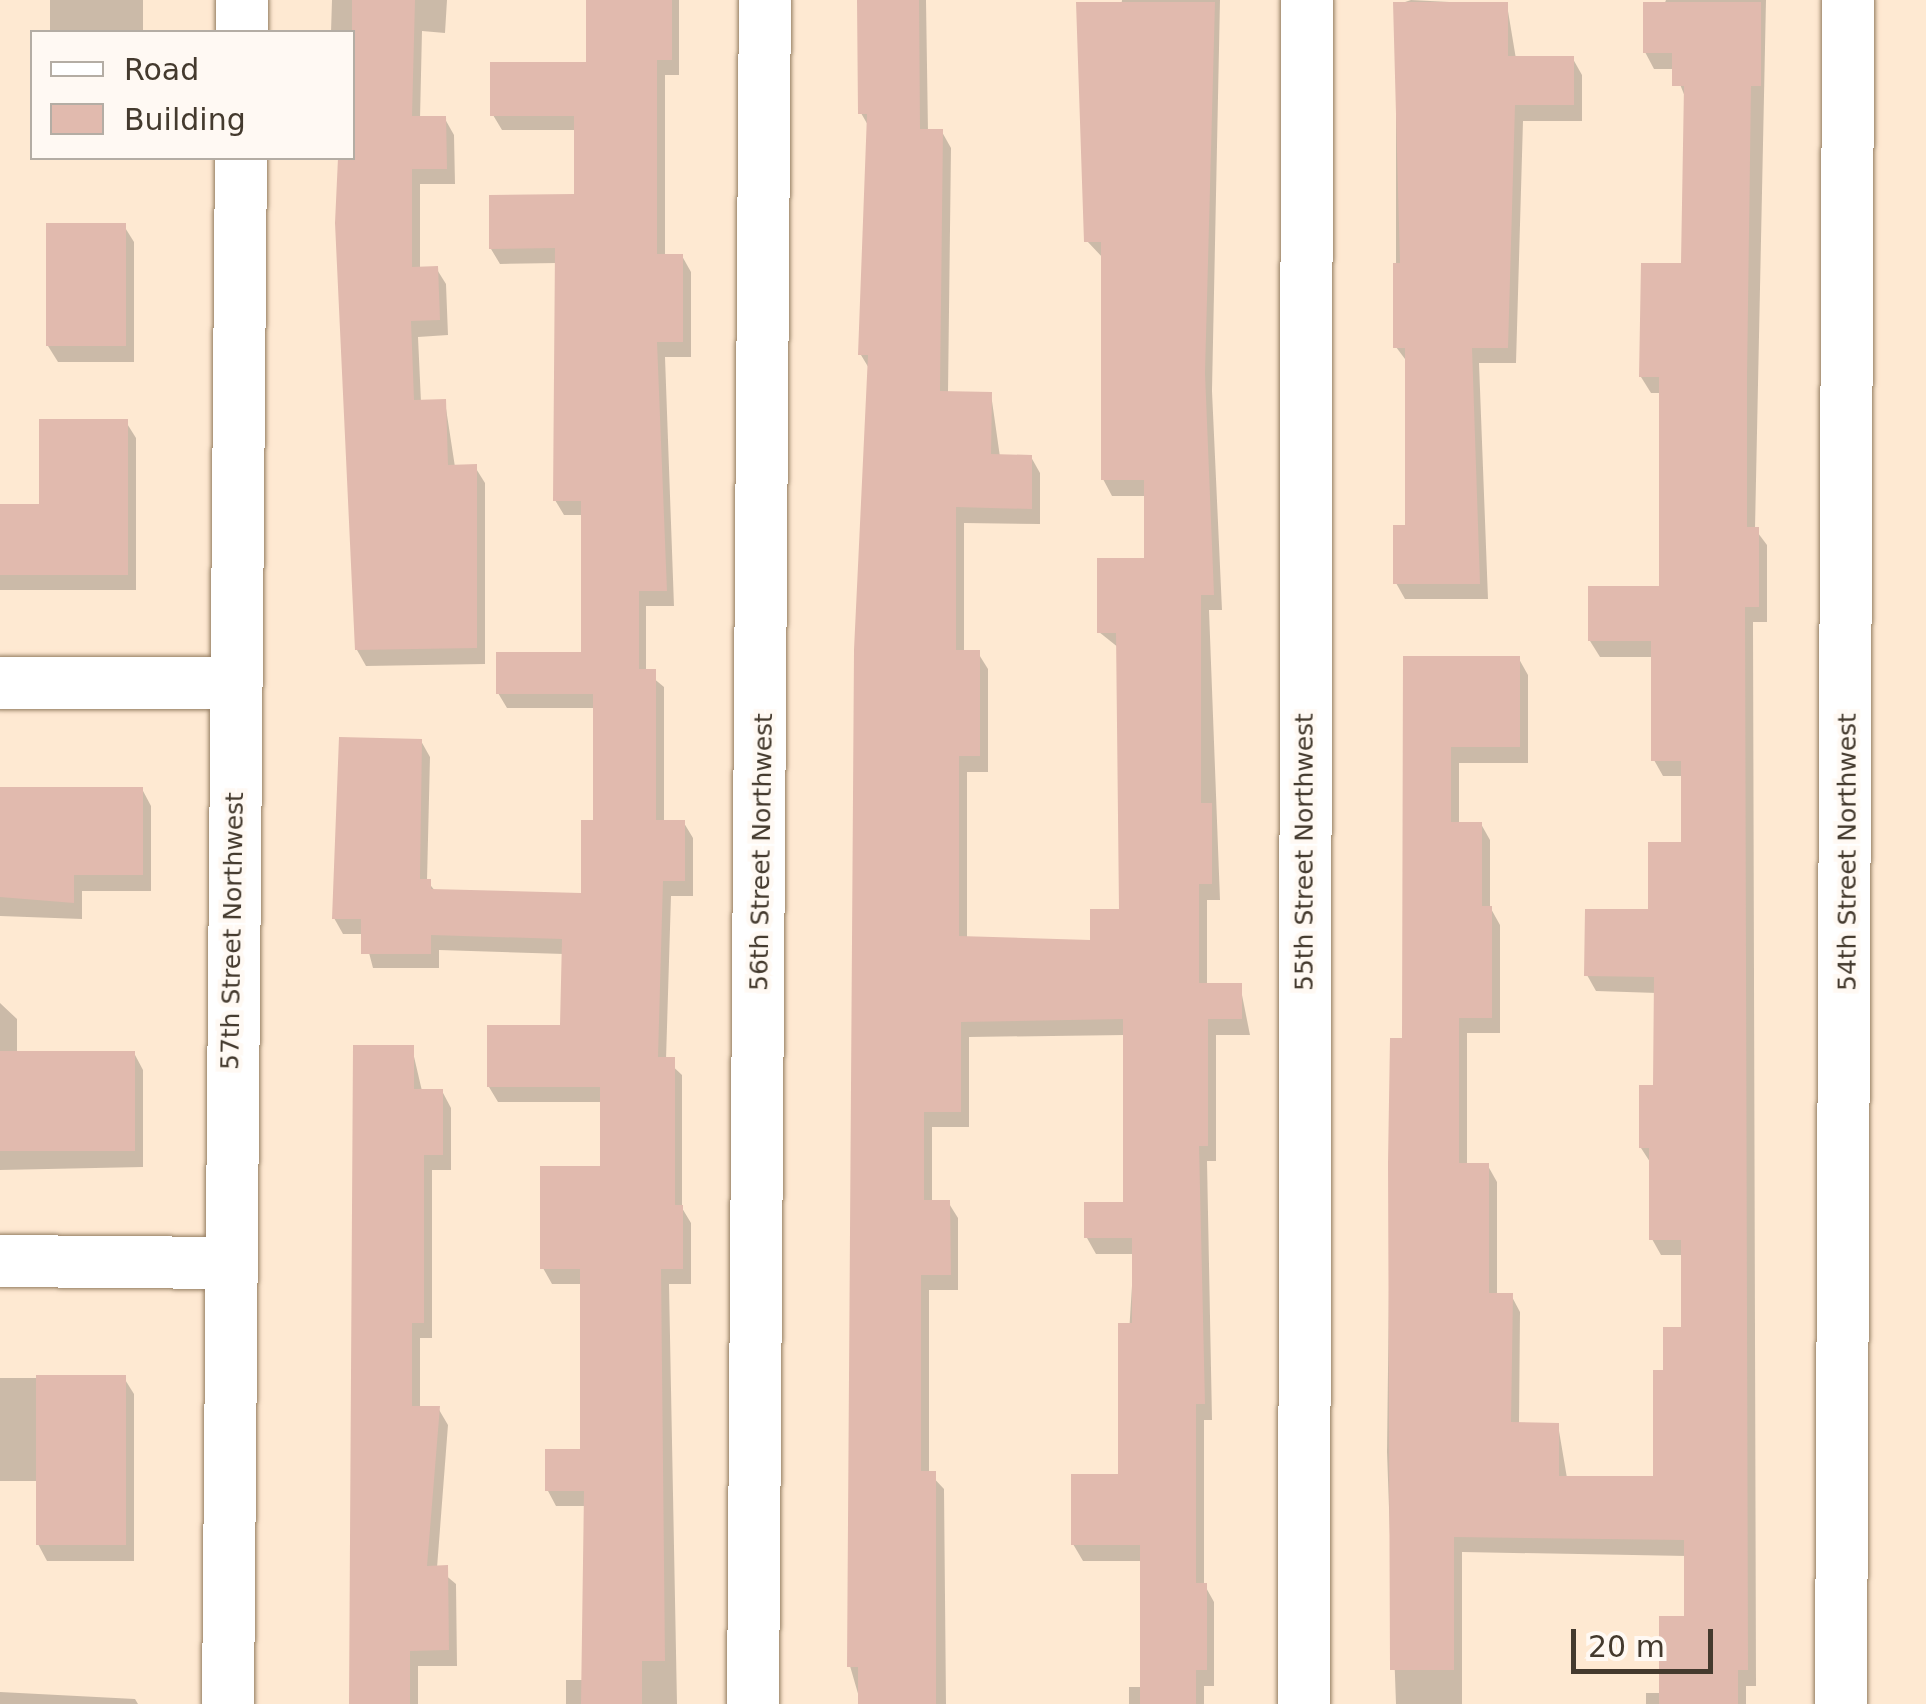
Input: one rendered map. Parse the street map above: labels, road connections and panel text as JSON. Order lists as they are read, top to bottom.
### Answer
{
  "streets": {
    "street": [
      "56th Street Northwest",
      "55th Street Northwest",
      "54th Street Northwest",
      "57th Street Northwest"
    ]
  },
  "legend": ["Road", "Building"],
  "scale_bar": "20 m"
}
